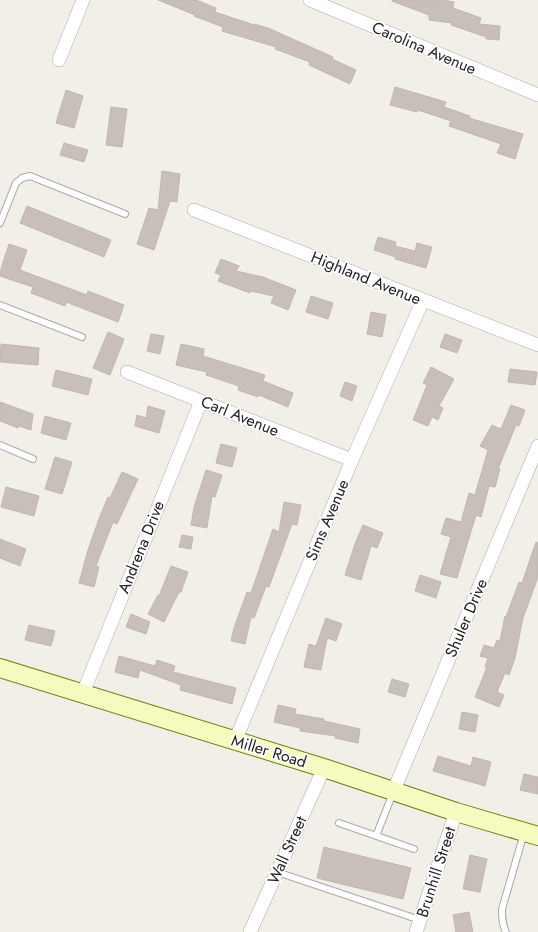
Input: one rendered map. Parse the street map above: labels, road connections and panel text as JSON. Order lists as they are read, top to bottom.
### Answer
{
  "streets": {
    "main road": ["Miller Road"],
    "street": [
      "Carolina Avenue",
      "Highland Avenue",
      "Carl Avenue",
      "Sims Avenue",
      "Andrena Drive",
      "Shuler Drive",
      "Wall Street",
      "Brunhill Street"
    ]
  },
  "crossings": [
    ["Highland Avenue", "Sims Avenue"],
    ["Carl Avenue", "Sims Avenue"],
    ["Carl Avenue", "Andrena Drive"],
    ["Sims Avenue", "Miller Road"],
    ["Andrena Drive", "Miller Road"],
    ["Shuler Drive", "Miller Road"],
    ["Miller Road", "Wall Street"],
    ["Miller Road", "Brunhill Street"]
  ]
}
